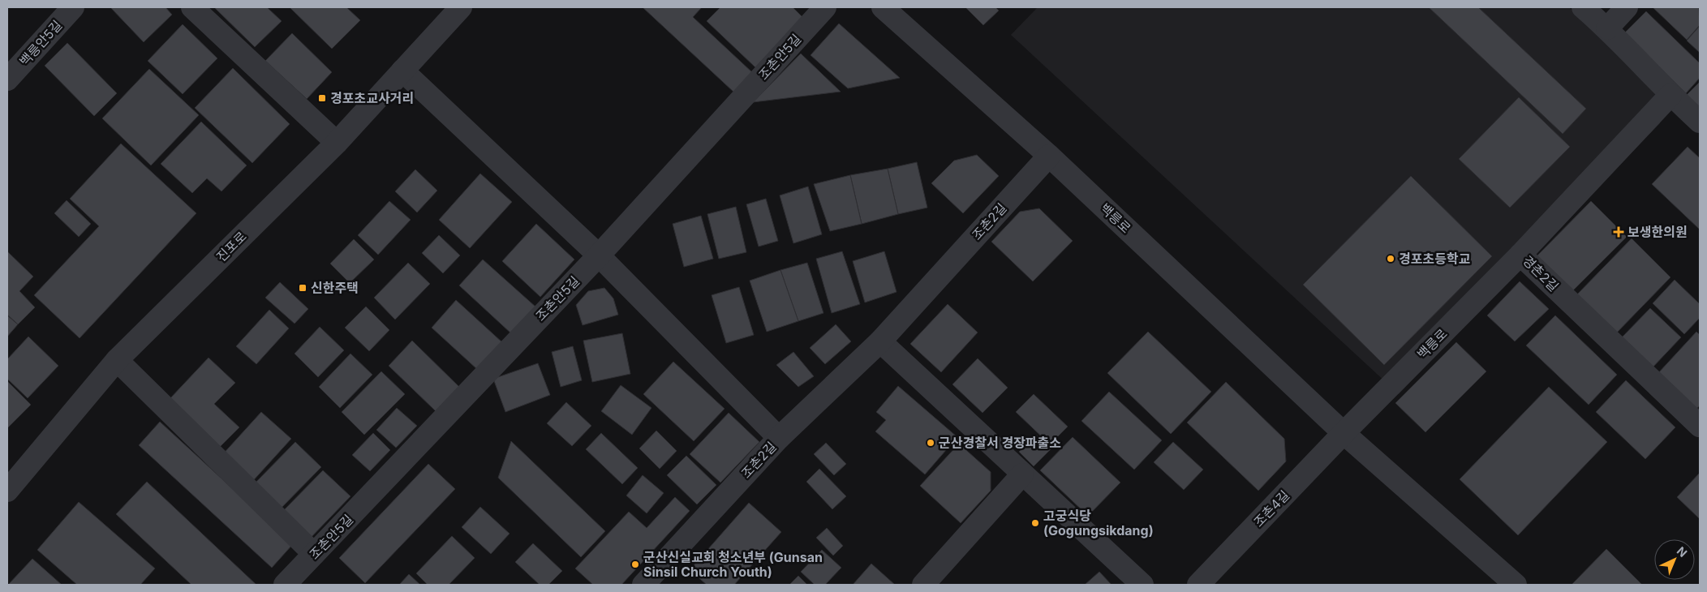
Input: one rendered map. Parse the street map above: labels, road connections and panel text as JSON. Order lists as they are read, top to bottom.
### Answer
{
  "streets": {
    "street": [
      "백릉안5길",
      "조촌안5길",
      "백릉로",
      "조촌2길",
      "진포로",
      "경촌2길",
      "조촌4길"
    ]
  },
  "crossings": [
    ["백릉로", "조촌2길"],
    ["백릉로", "경촌2길"],
    ["백릉로", "조촌4길"]
  ],
  "places": {
    "transit": ["경포초교사거리", "신한주택"],
    "health": ["보생한의원"],
    "other": [
      "경포초등학교",
      "군산경찰서 경장파출소",
      "고궁식당 (Gogungsikdang)",
      "군산신실교회 청소년부 (Gunsan Sinsil Church Youth)"
    ]
  },
  "north": "top right"
}
